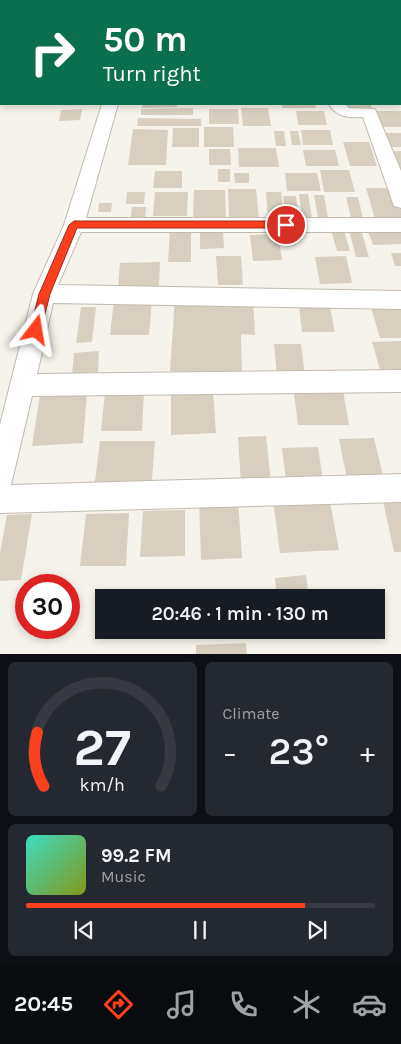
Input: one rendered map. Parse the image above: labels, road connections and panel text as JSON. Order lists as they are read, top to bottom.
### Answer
{
  "page": {
    "turn": ["50 m", "Turn right"],
    "limit": "30",
    "trip": "20:46 · 1 min · 130 m",
    "tile": "Climate",
    "heat": ["−", "23°", "+"],
    "song": ["99.2 FM", "Music"],
    "tabs": "20:45",
    "gauge": ["27", "km/h"]
  }
}
